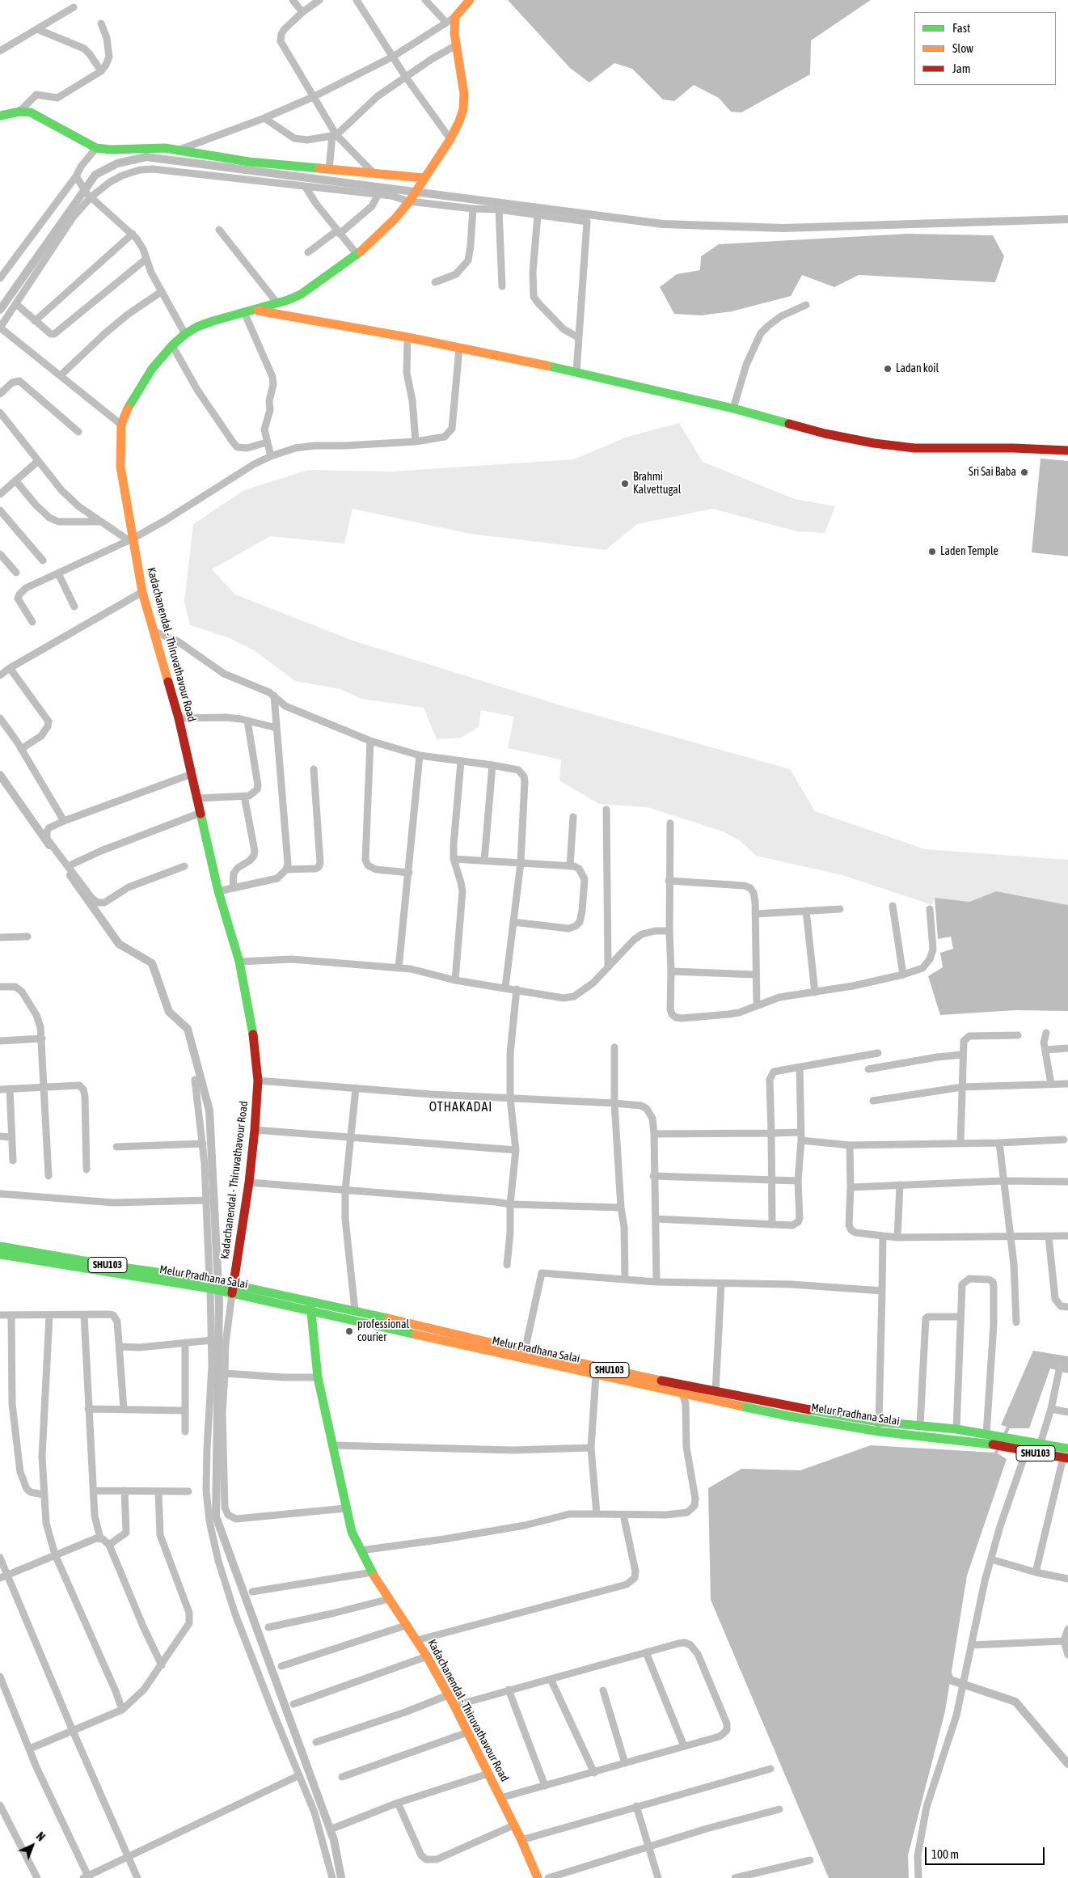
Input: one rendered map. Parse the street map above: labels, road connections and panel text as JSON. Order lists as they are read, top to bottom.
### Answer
{
  "streets": {
    "main road": ["Kadachanendal - Thiruvathavour Road", "SHU103", "Melur Pradhana Salai"]
  },
  "crossings": [
    ["Kadachanendal - Thiruvathavour Road", "Melur Pradhana Salai"]
  ],
  "districts": ["OTHAKADAI"],
  "places": [
    "Ladan koil",
    "Sri Sai Baba",
    "Brahmi Kalvettugal",
    "Laden Temple",
    "professional courier"
  ],
  "legend": ["Fast", "Slow", "Jam"],
  "scale_bar": "100 m",
  "north": "top right"
}
